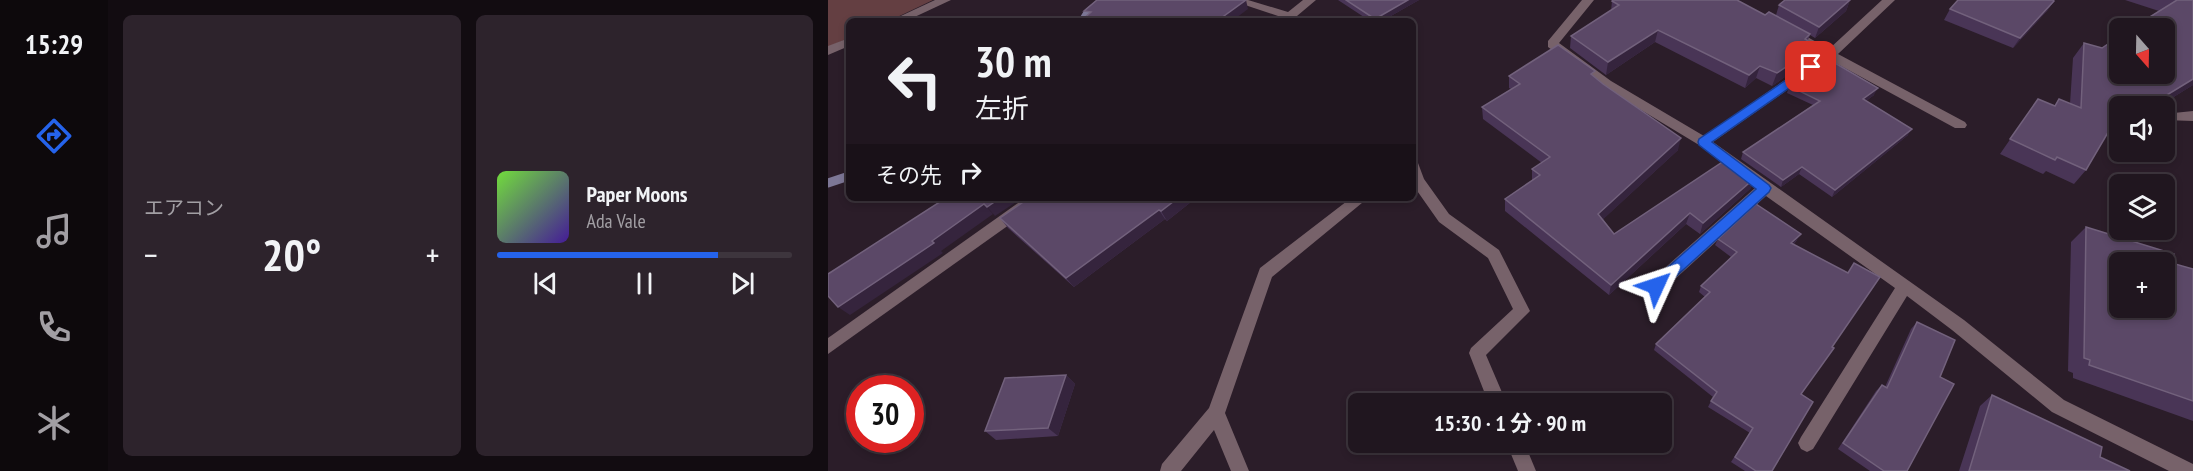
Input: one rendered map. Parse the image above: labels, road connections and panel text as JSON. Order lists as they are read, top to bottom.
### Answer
{
  "north": "bottom",
  "page": {
    "tabs": "15:29",
    "tile": "エアコン",
    "map_buttons": "+",
    "turn": ["30 m", "左折"],
    "then": "その先",
    "song": ["Paper Moons", "Ada Vale"],
    "heat": ["−", "20°", "+"],
    "limit": "30",
    "trip": "15:30 · 1 分 · 90 m"
  }
}
